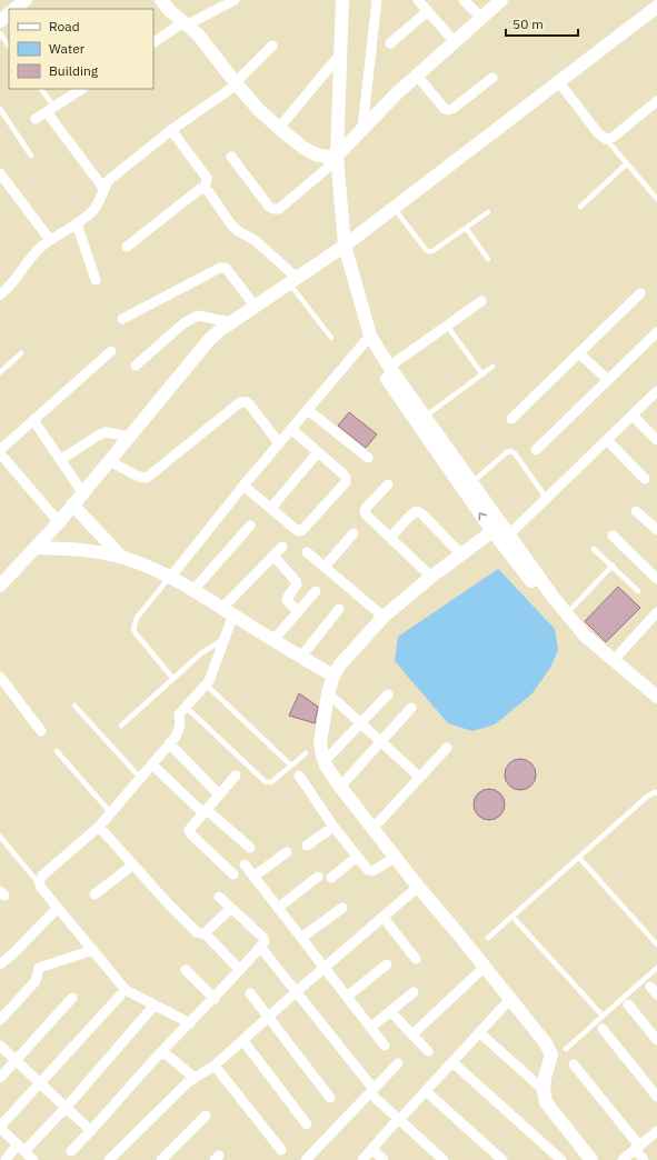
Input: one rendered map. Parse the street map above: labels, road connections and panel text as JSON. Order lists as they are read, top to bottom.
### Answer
{
  "legend": ["Road", "Water", "Building"],
  "scale_bar": "50 m"
}
